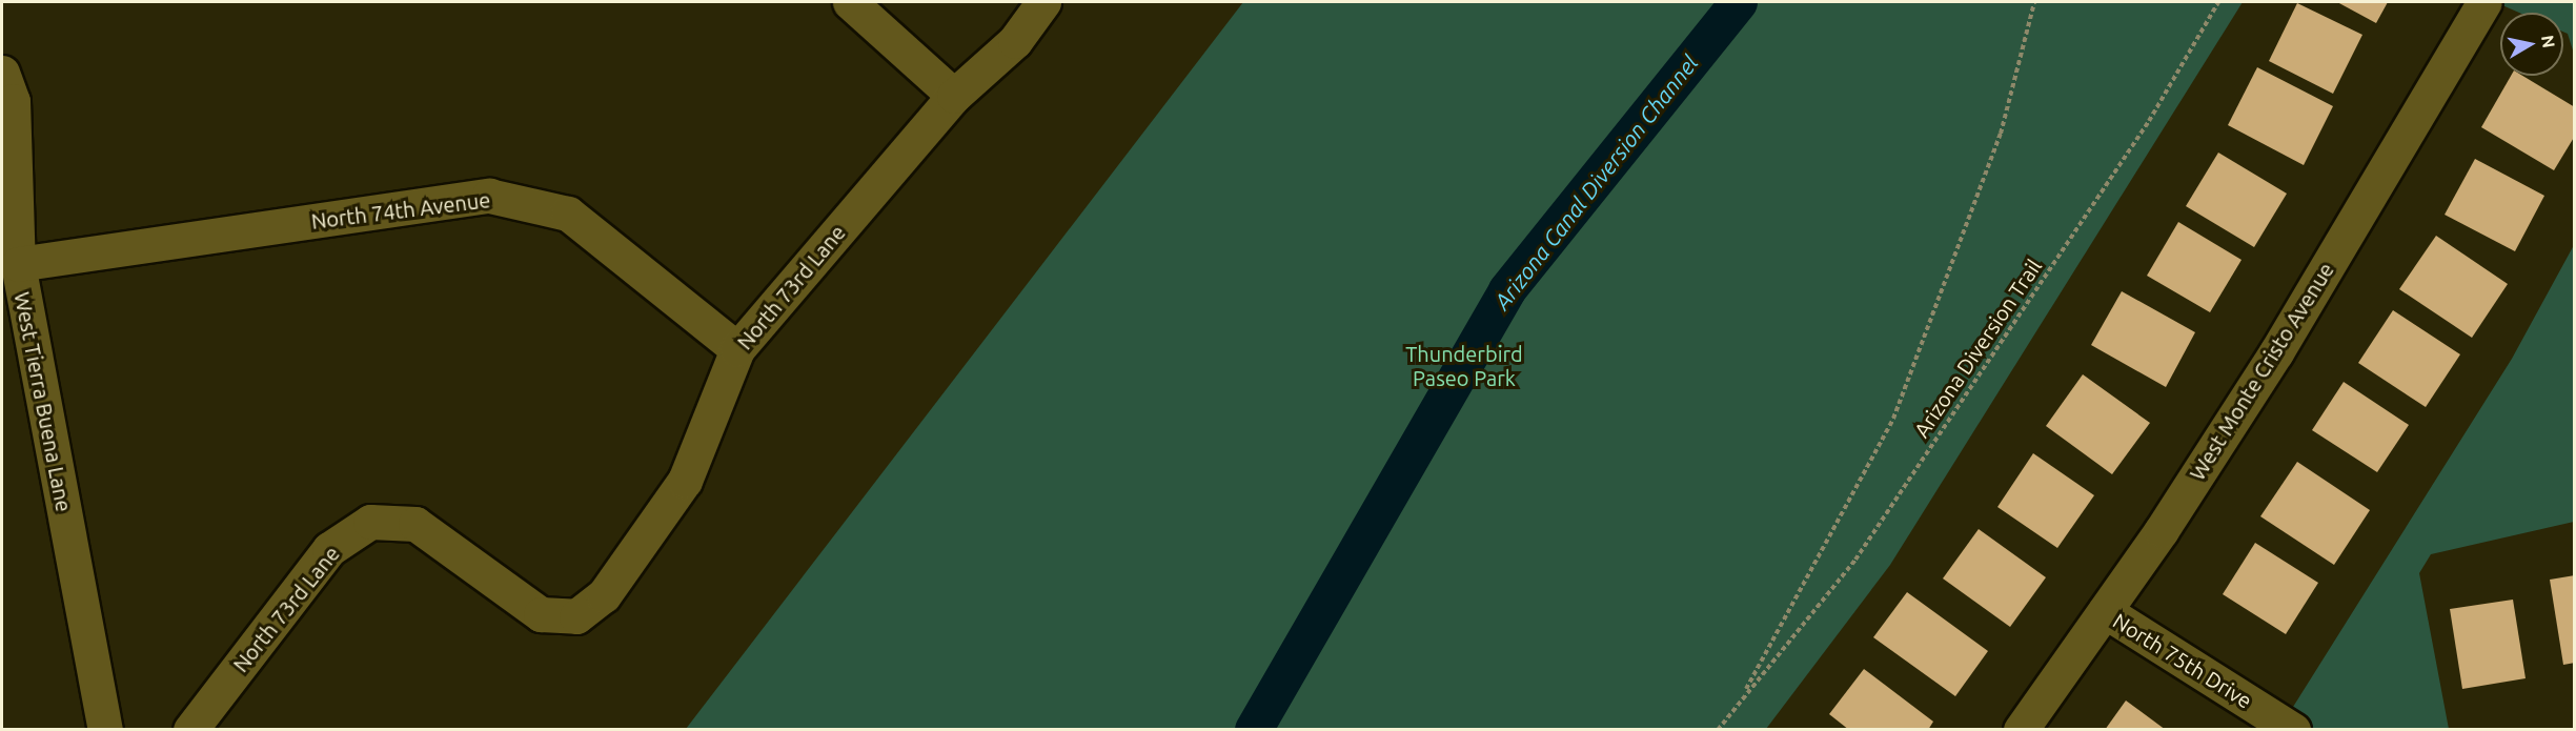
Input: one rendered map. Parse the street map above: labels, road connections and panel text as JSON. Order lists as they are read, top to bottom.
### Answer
{
  "streets": {
    "street": [
      "North 74th Avenue",
      "North 73rd Lane",
      "West Monte Cristo Avenue",
      "West Tierra Buena Lane",
      "North 75th Drive"
    ],
    "path": ["Arizona Diversion Trail"]
  },
  "crossings": [
    ["North 74th Avenue", "North 73rd Lane"],
    ["North 74th Avenue", "West Tierra Buena Lane"],
    ["West Monte Cristo Avenue", "North 75th Drive"]
  ],
  "water": ["Arizona Canal Diversion Channel"],
  "parks": ["Thunderbird Paseo Park"],
  "north": "right"
}
